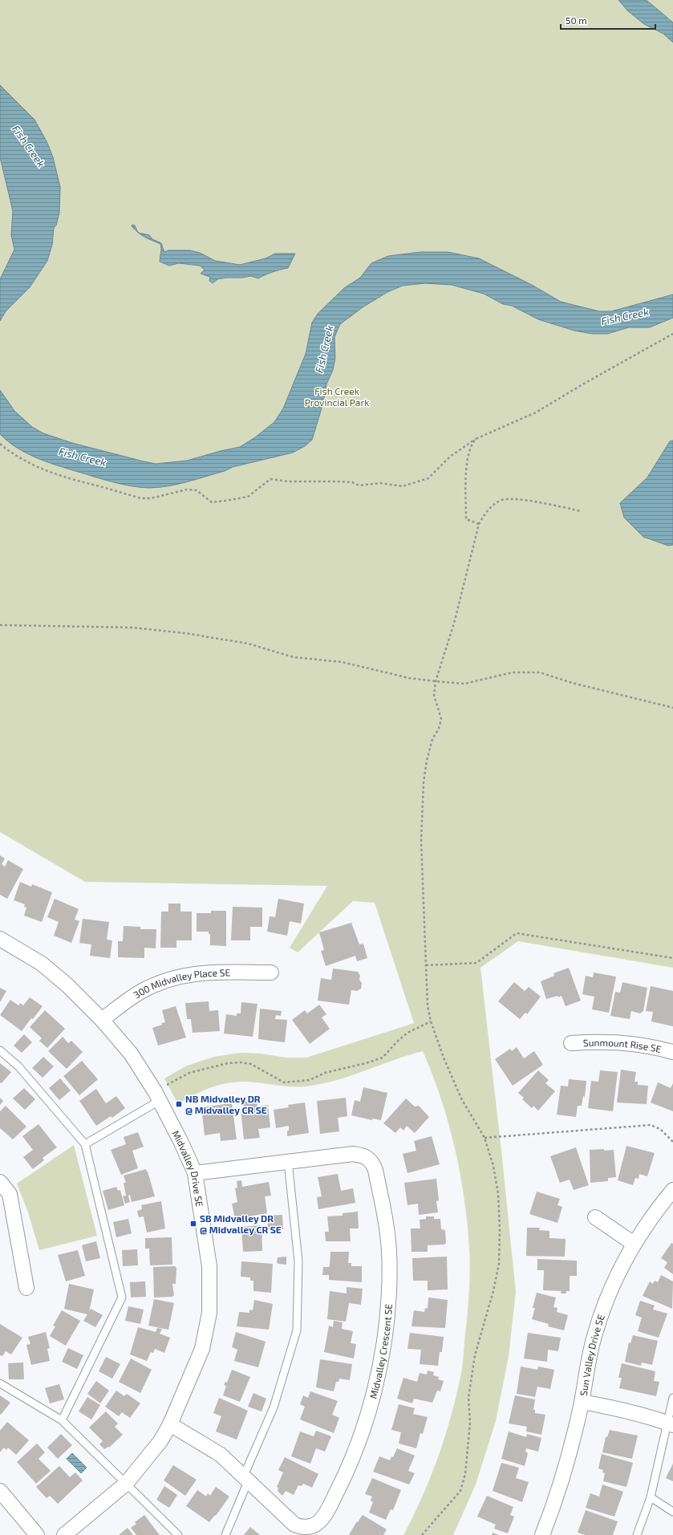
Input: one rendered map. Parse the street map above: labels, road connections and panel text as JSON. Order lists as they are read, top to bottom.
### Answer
{
  "streets": {
    "street": [
      "300 Midvalley Place SE",
      "Sunmount Rise SE",
      "Midvalley Drive SE",
      "Midvalley Crescent SE",
      "Sun Valley Drive SE"
    ]
  },
  "crossings": [
    ["300 Midvalley Place SE", "Midvalley Drive SE"],
    ["Midvalley Drive SE", "Midvalley Crescent SE"]
  ],
  "water": ["Fish Creek"],
  "parks": ["Fish Creek Provincial Park"],
  "places": {
    "transit": ["NB Midvalley DR @ Midvalley CR SE", "SB Midvalley DR @ Midvalley CR SE"]
  },
  "scale_bar": "50 m"
}
